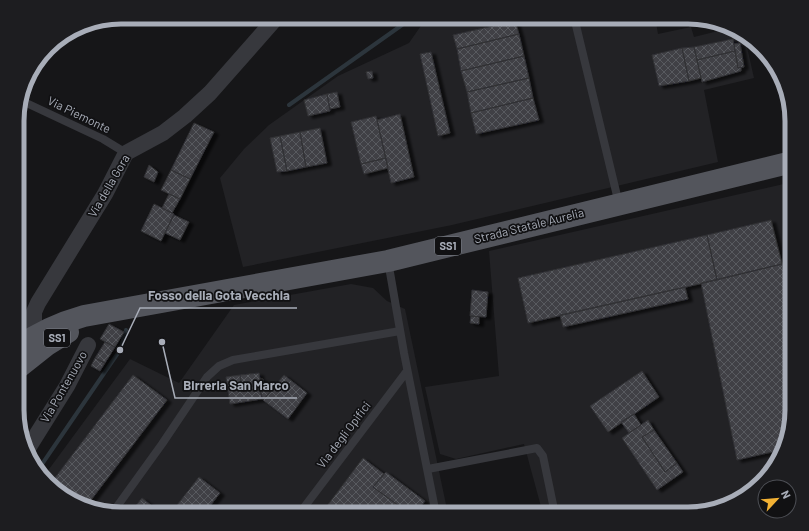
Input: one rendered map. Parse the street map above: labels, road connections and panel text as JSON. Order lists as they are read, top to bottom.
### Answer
{
  "streets": {
    "main road": ["Strada Statale Aurelia", "SS1"],
    "street": ["Via della Gora", "Via Pontenuovo"],
    "lane": ["Via Piemonte", "Via degli Opifici"]
  },
  "crossings": [
    ["Via Piemonte", "Via della Gora"],
    ["Via della Gora", "Strada Statale Aurelia"]
  ],
  "places": ["Birreria San Marco", "Fosso della Gota Vecchia"],
  "north": "top right"
}
